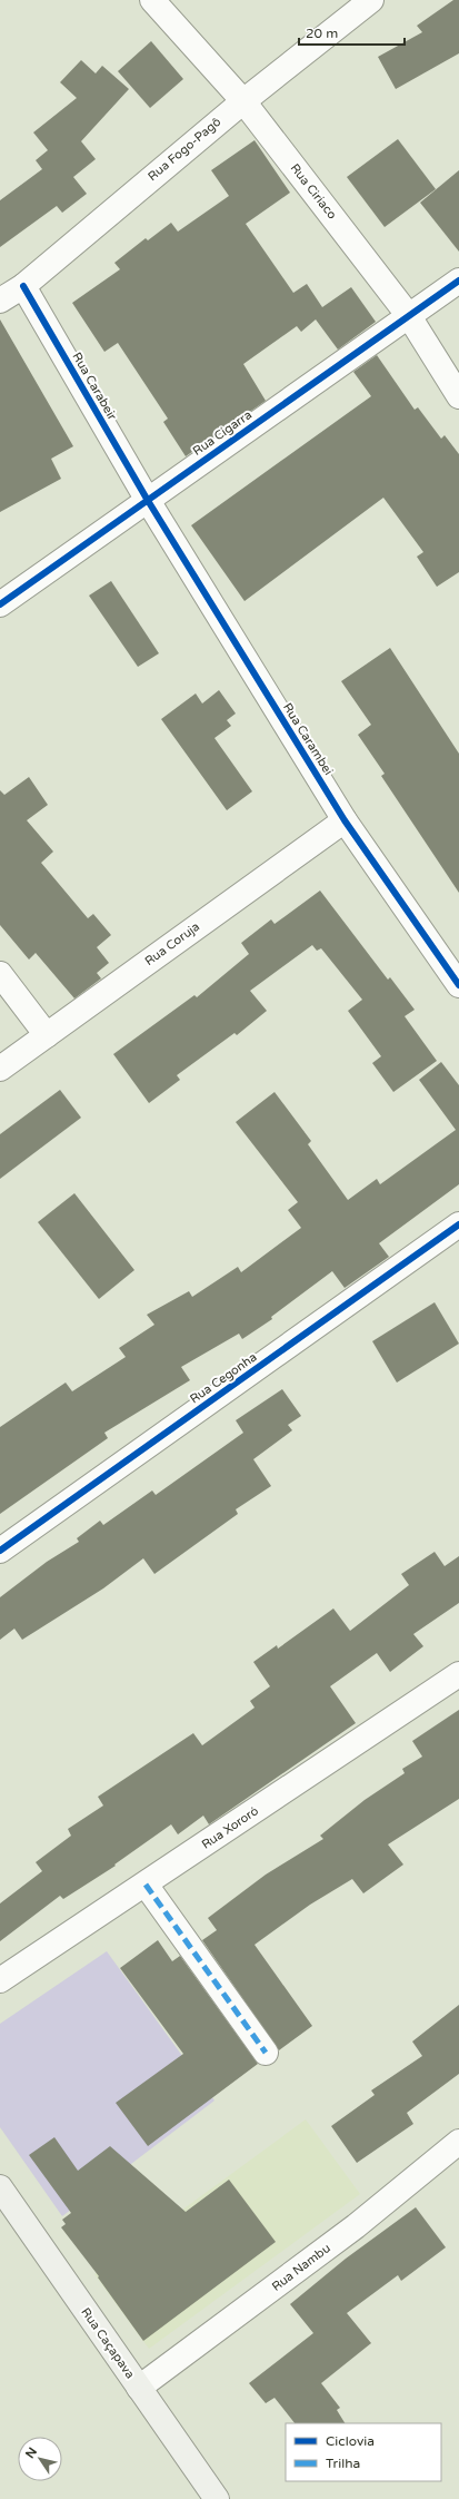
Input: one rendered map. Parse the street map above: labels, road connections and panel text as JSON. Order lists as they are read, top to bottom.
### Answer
{
  "streets": {
    "street": [
      "Rua Fogo-Pagô",
      "Rua Ciriaco",
      "Rua Carabeir",
      "Rua Cigarra",
      "Rua Carambei",
      "Rua Coruja",
      "Rua Cegonha",
      "Rua Xororó",
      "Rua Nambu",
      "Rua Caçapava"
    ]
  },
  "crossings": [
    ["Rua Fogo-Pagô", "Rua Ciriaco"],
    ["Rua Fogo-Pagô", "Rua Carabeir"],
    ["Rua Ciriaco", "Rua Cigarra"],
    ["Rua Carabeir", "Rua Cigarra"],
    ["Rua Carabeir", "Rua Carambei"],
    ["Rua Cigarra", "Rua Carambei"],
    ["Rua Carambei", "Rua Coruja"],
    ["Rua Nambu", "Rua Caçapava"]
  ],
  "legend": ["Ciclovia", "Trilha"],
  "scale_bar": "20 m",
  "north": "top left"
}
